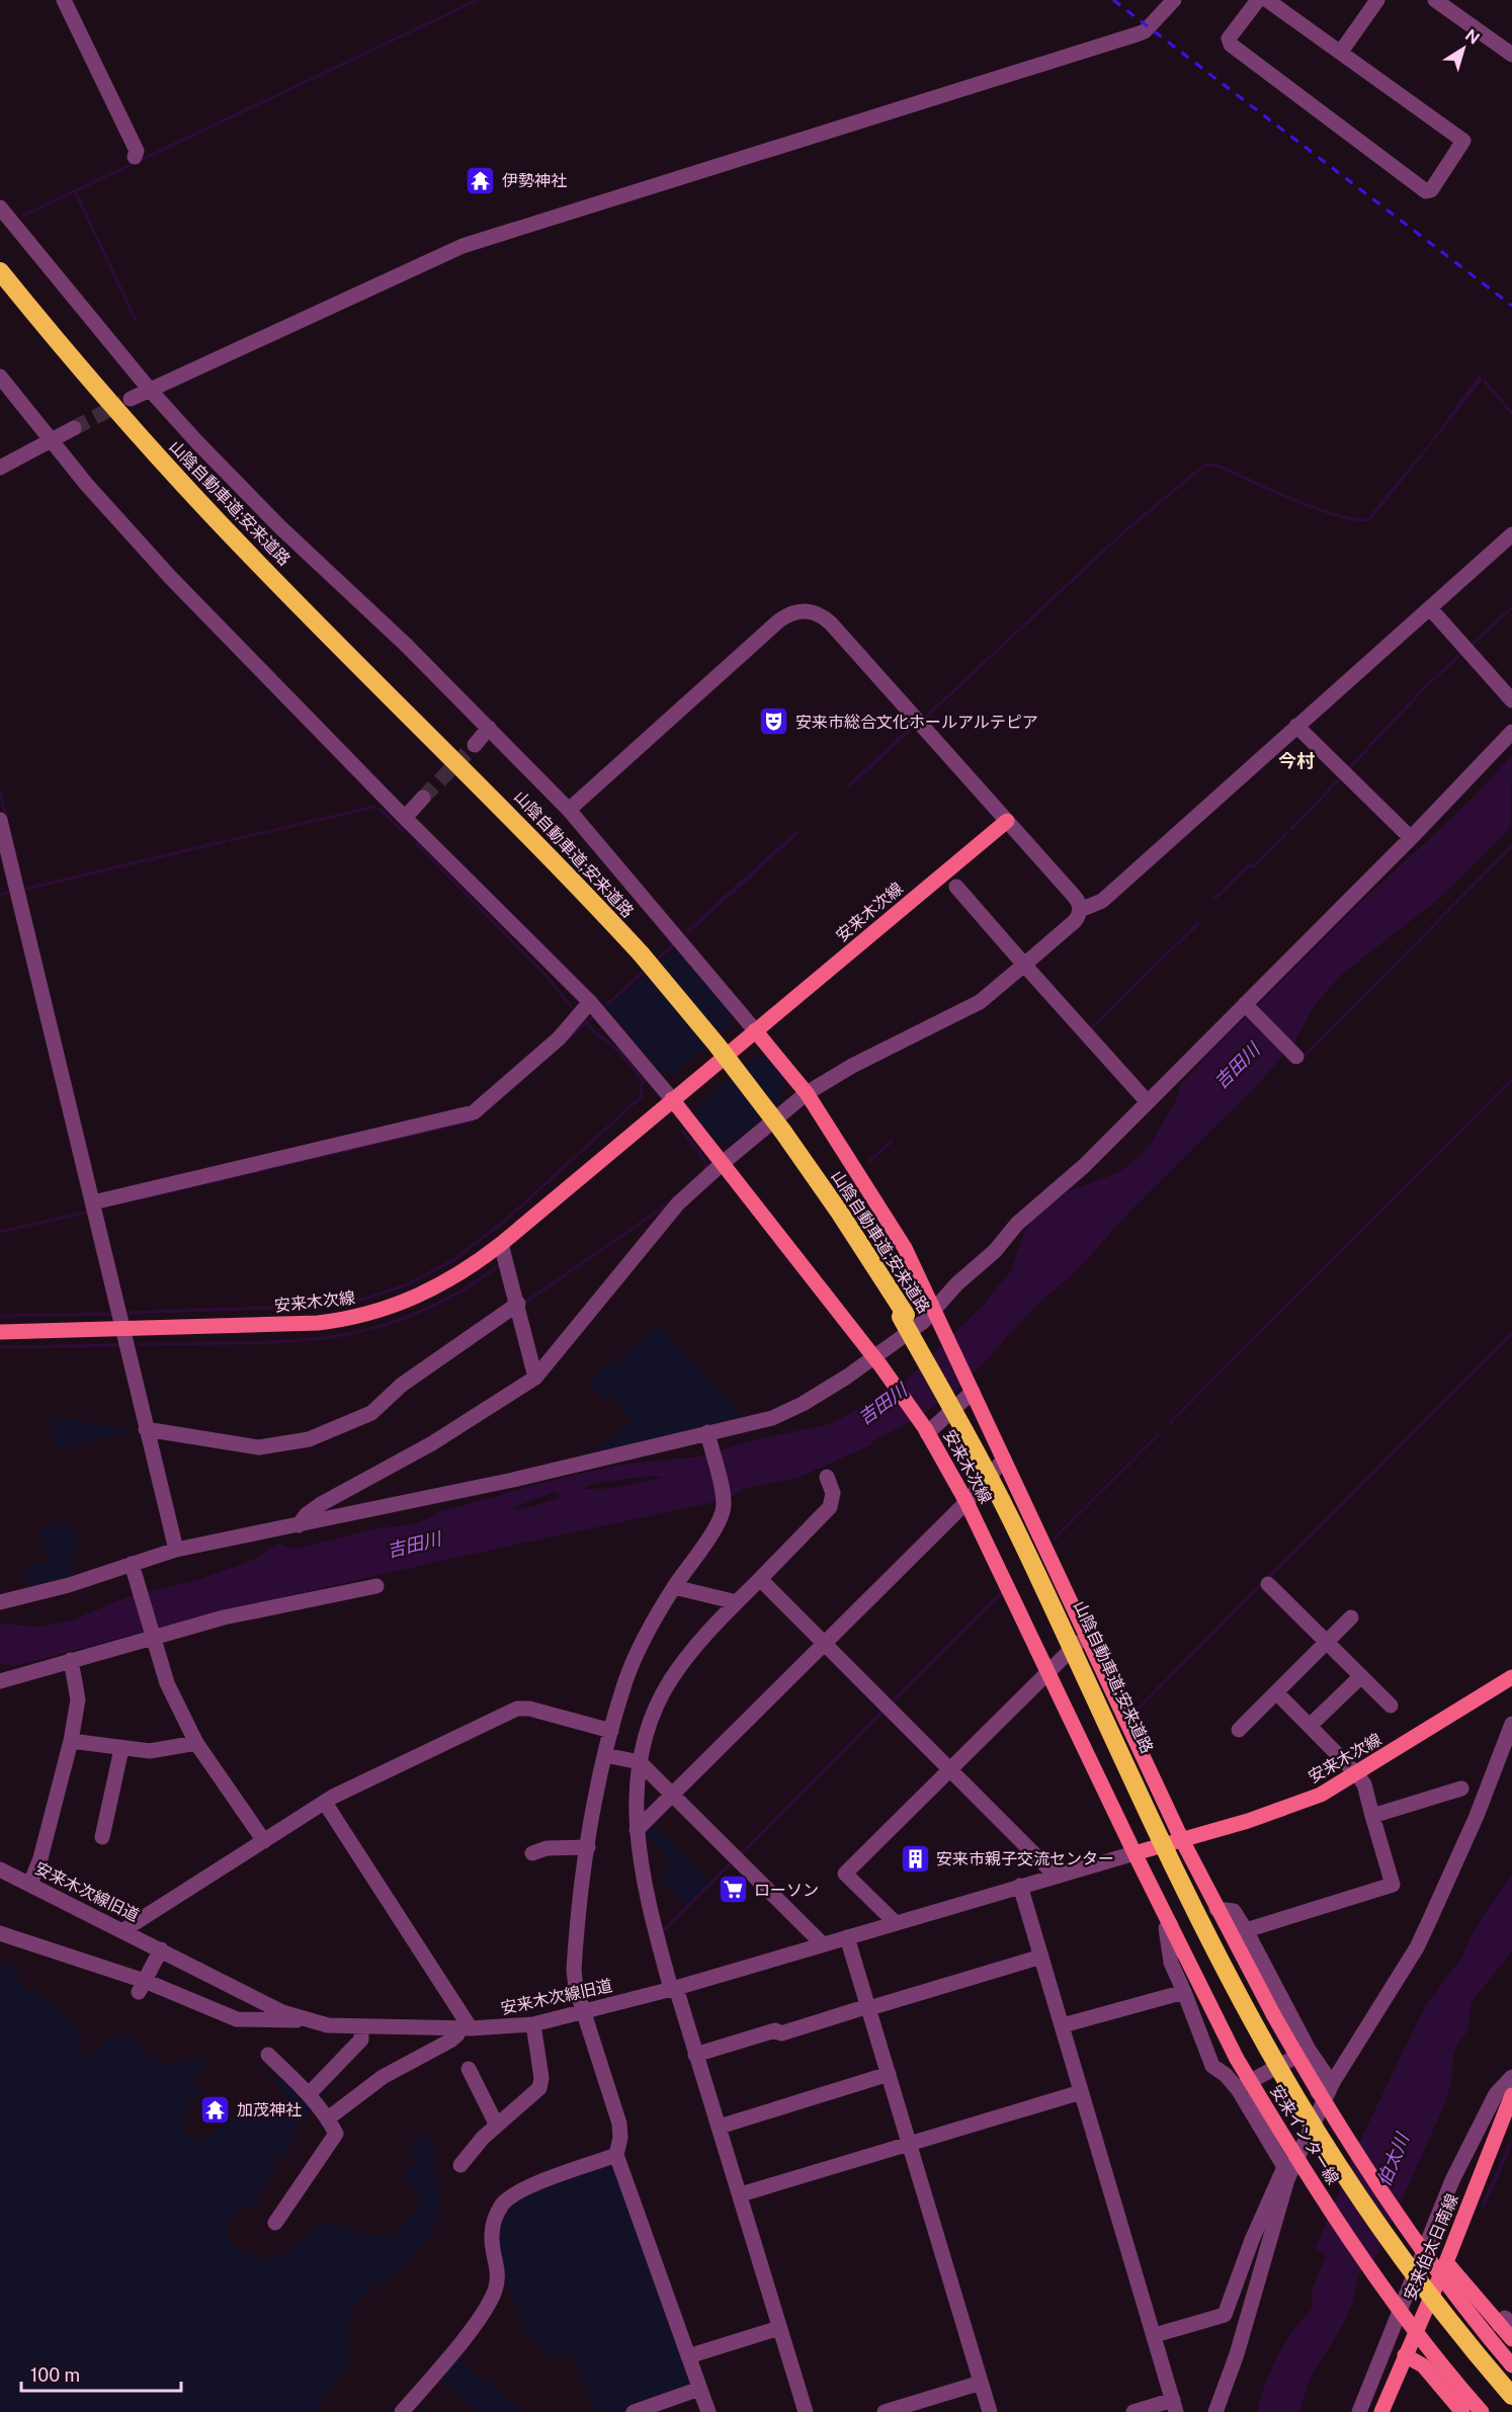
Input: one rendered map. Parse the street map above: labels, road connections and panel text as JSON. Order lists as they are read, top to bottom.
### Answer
{
  "streets": {
    "highway": ["山陰自動車道;安来道路"],
    "main road": ["安来木次線", "安来インター線", "安来伯太日南線"],
    "street": ["安来木次線旧道"]
  },
  "crossings": [
    ["安来木次線", "安来木次線旧道"],
    ["安来木次線", "安来インター線"],
    ["安来木次線旧道", "安来インター線"]
  ],
  "districts": ["今村"],
  "water": ["吉田川", "伯太川"],
  "places": {
    "temple": ["伊勢神社", "加茂神社"],
    "theatre": ["安来市総合文化ホールアルテピア"],
    "building": ["安来市親子交流センター"],
    "supermarket": ["ローソン"]
  },
  "scale_bar": "100 m",
  "north": "top right"
}
